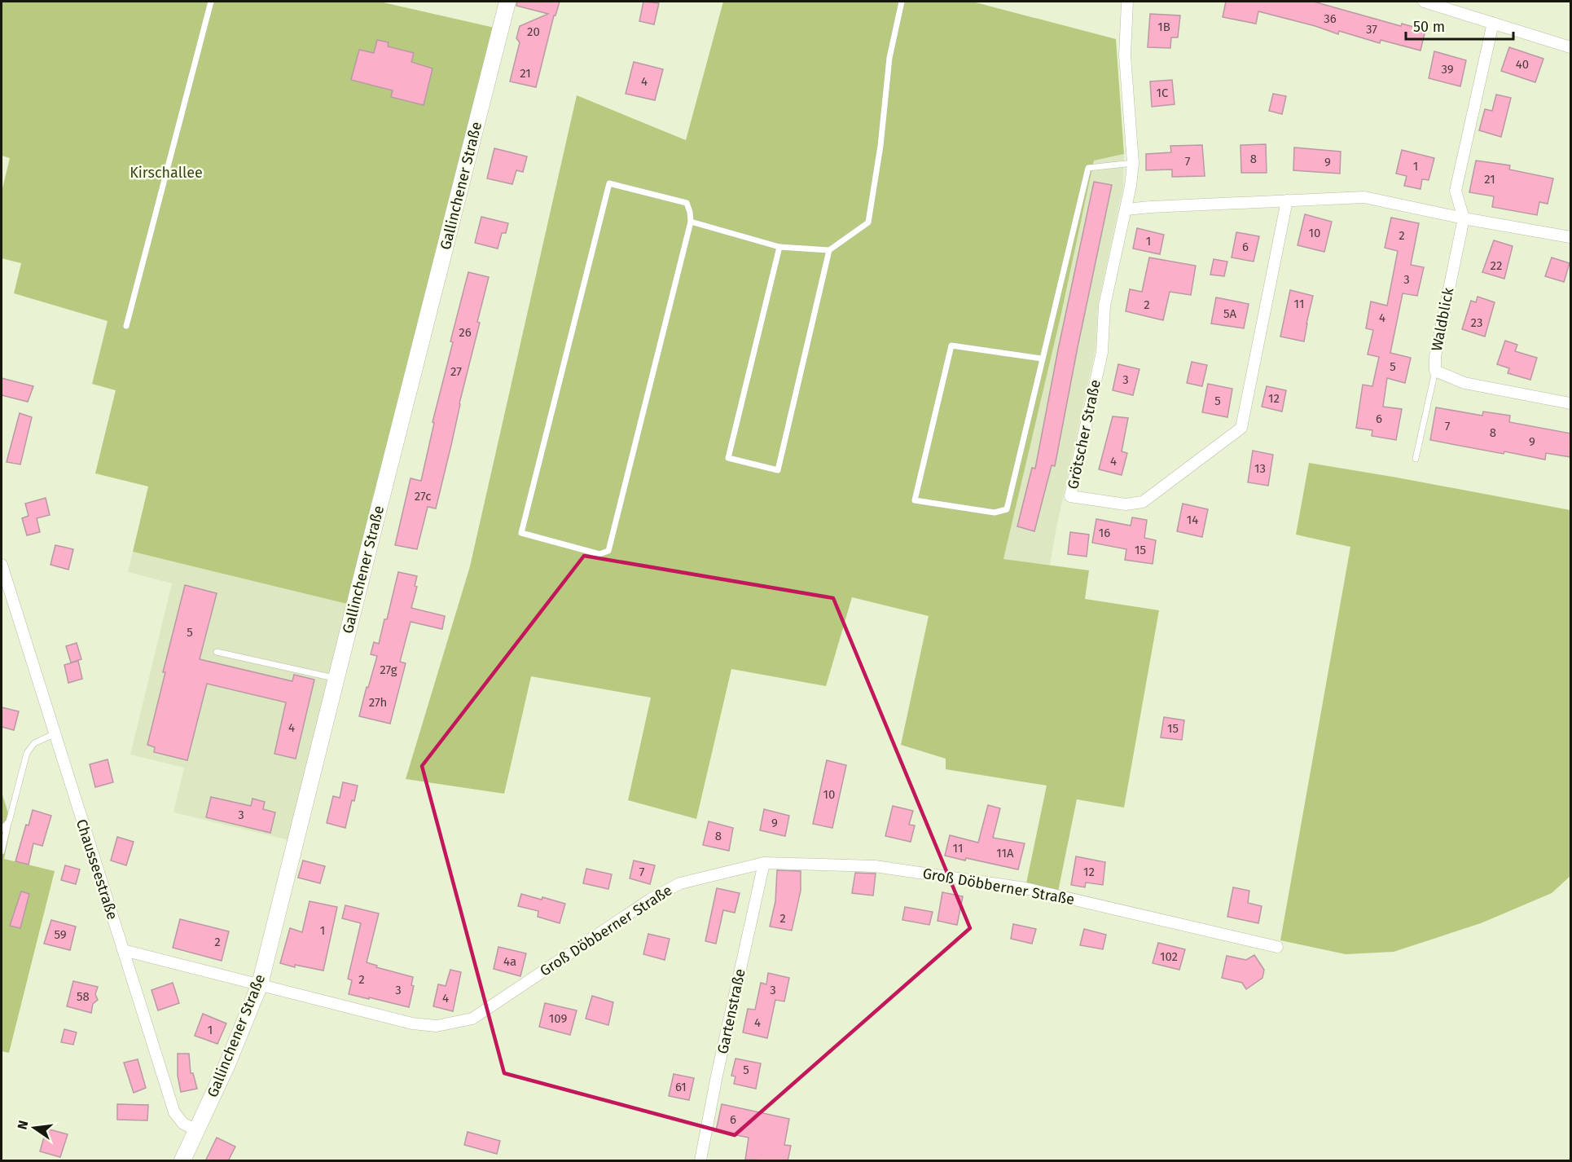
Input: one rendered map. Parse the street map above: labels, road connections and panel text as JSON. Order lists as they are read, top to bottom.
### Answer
{
  "streets": {
    "street": [
      "Gallinchener Straße",
      "Waldblick",
      "Grötscher Straße",
      "Chausseestraße",
      "Groß Döbberner Straße",
      "Gartenstraße"
    ]
  },
  "crossings": [
    ["Gallinchener Straße", "Chausseestraße"],
    ["Gallinchener Straße", "Groß Döbberner Straße"],
    ["Chausseestraße", "Groß Döbberner Straße"],
    ["Groß Döbberner Straße", "Gartenstraße"]
  ],
  "parks": ["Kirschallee"],
  "house_numbers": [
    "36",
    "1B",
    "37",
    "20",
    "40",
    "39",
    "21",
    "4",
    "1C",
    "8",
    "7",
    "9",
    "1",
    "21",
    "10",
    "2",
    "1",
    "6",
    "22",
    "3",
    "11",
    "2",
    "5A",
    "4",
    "23",
    "26",
    "5",
    "27",
    "3",
    "12",
    "5",
    "6",
    "7",
    "8",
    "9",
    "4",
    "13",
    "27c",
    "14",
    "16",
    "15",
    "5",
    "27g",
    "27h",
    "4",
    "15",
    "10",
    "3",
    "9",
    "8",
    "11",
    "11A",
    "7",
    "12",
    "2",
    "1",
    "59",
    "2",
    "102",
    "4a",
    "2",
    "3",
    "3",
    "58",
    "4",
    "109",
    "4",
    "1",
    "5",
    "61",
    "6"
  ],
  "scale_bar": "50 m",
  "north": "left"
}
